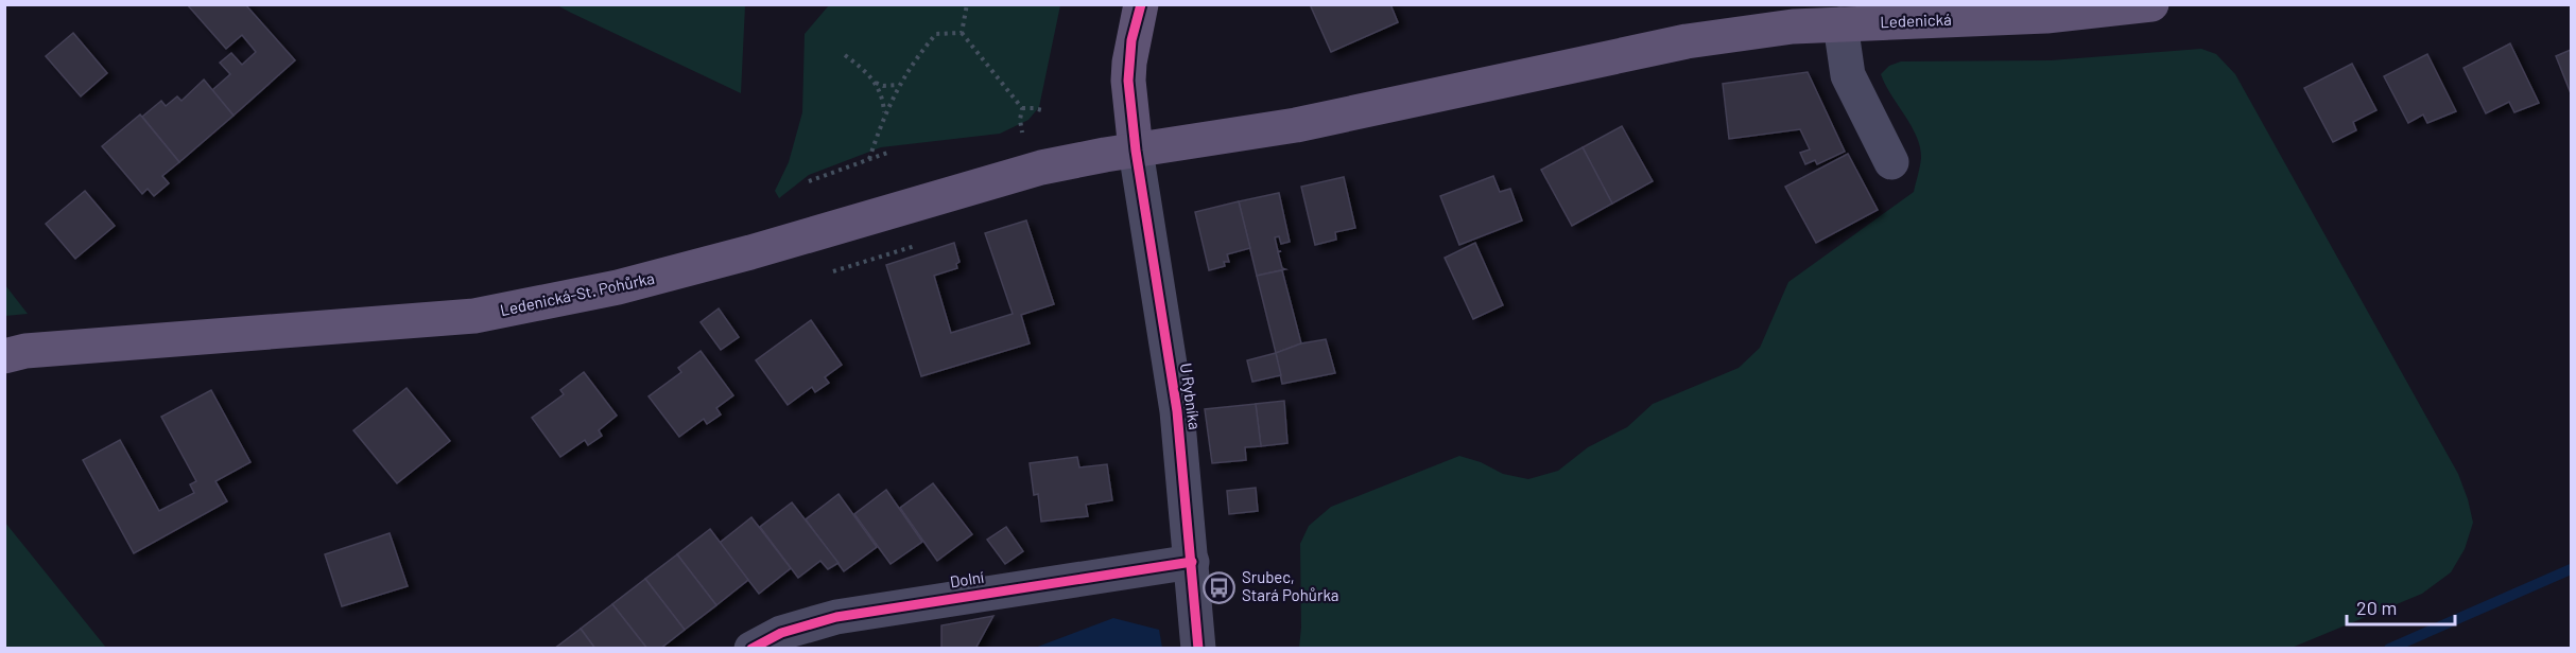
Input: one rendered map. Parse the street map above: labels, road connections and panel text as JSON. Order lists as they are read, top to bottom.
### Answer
{
  "streets": {
    "main road": ["Ledenická", "Ledenická-St. Pohůrka"],
    "street": ["U Rybníka", "Dolní"]
  },
  "crossings": [
    ["Ledenická", "Ledenická-St. Pohůrka"],
    ["Ledenická-St. Pohůrka", "U Rybníka"],
    ["U Rybníka", "Dolní"]
  ],
  "places": {
    "bus stop": ["Srubec, Stará Pohůrka"]
  },
  "scale_bar": "20 m"
}
